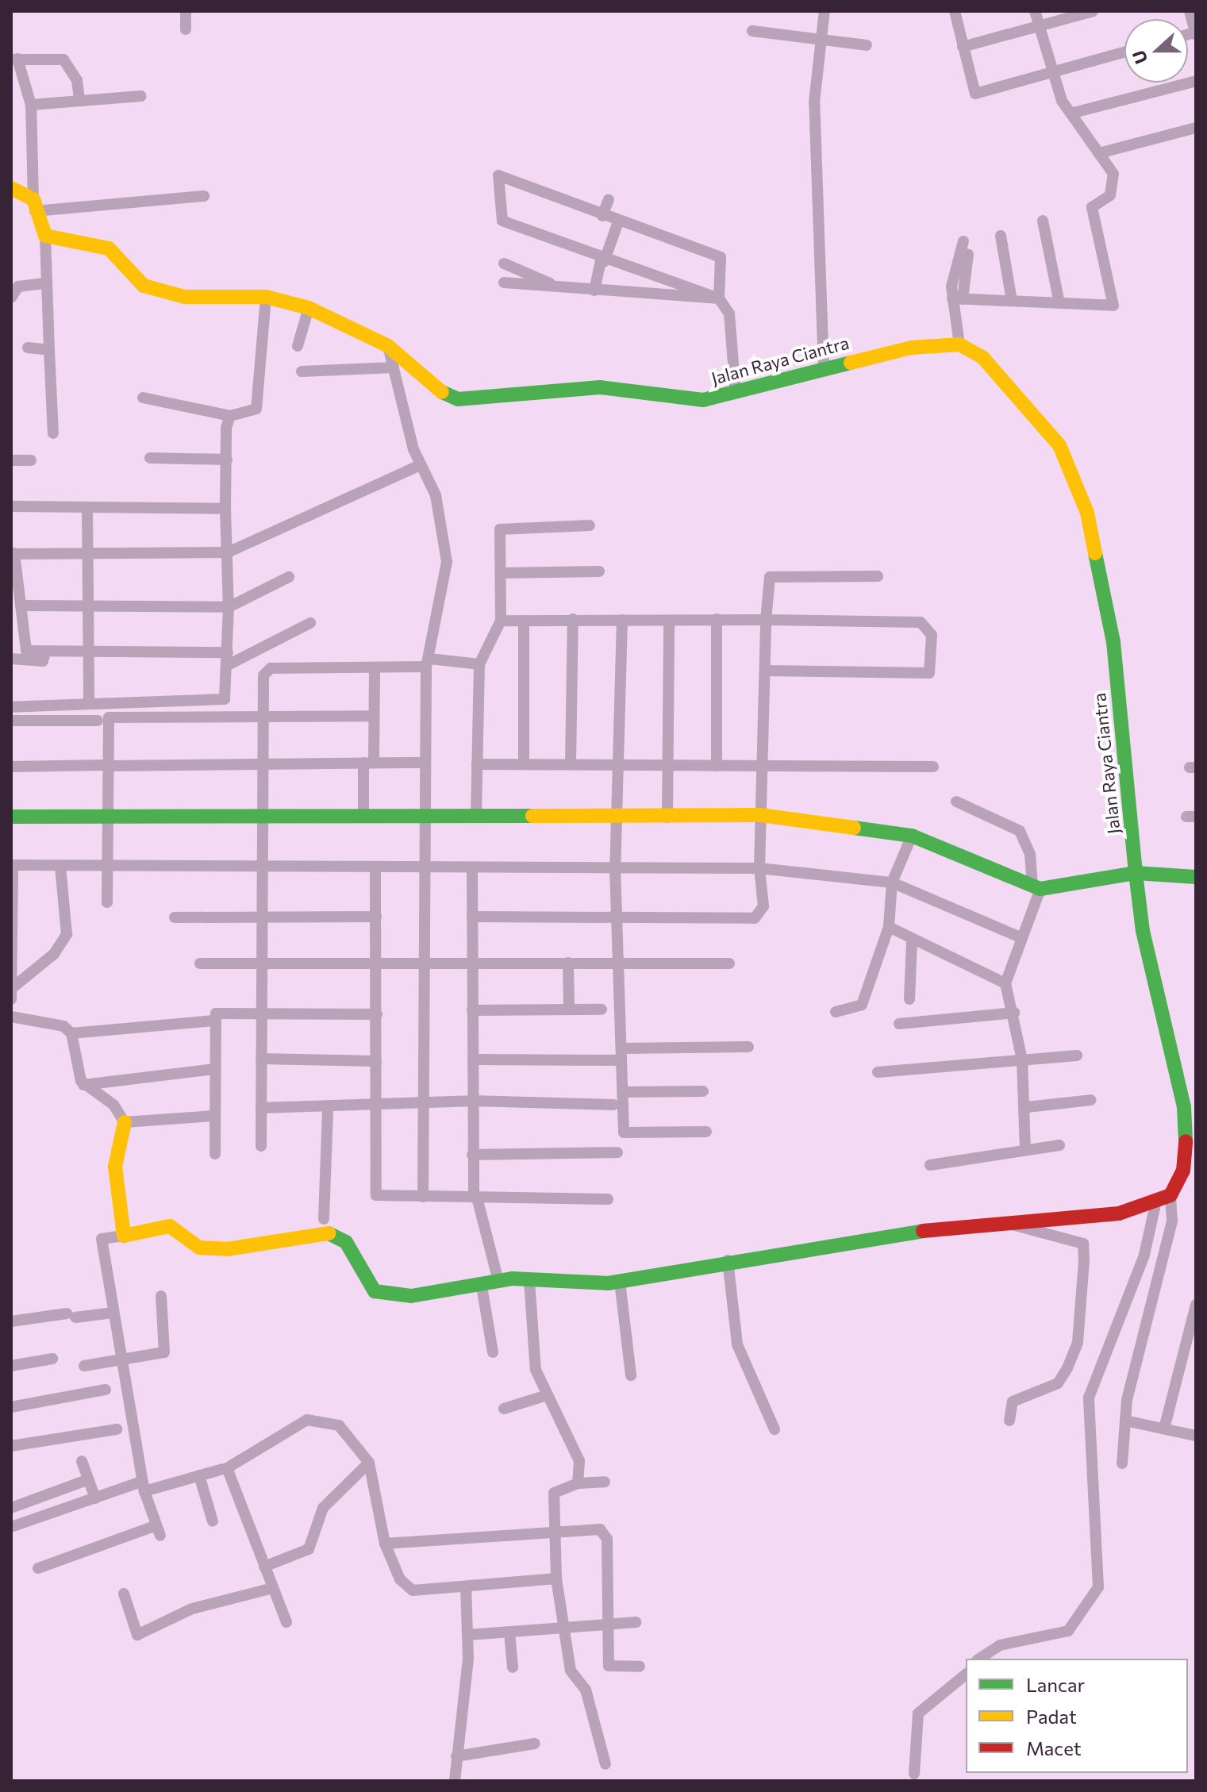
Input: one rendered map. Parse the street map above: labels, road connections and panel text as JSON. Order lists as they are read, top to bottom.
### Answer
{
  "streets": {
    "street": ["Jalan Raya Ciantra"]
  },
  "legend": ["Lancar", "Padat", "Macet"],
  "north": "left"
}
